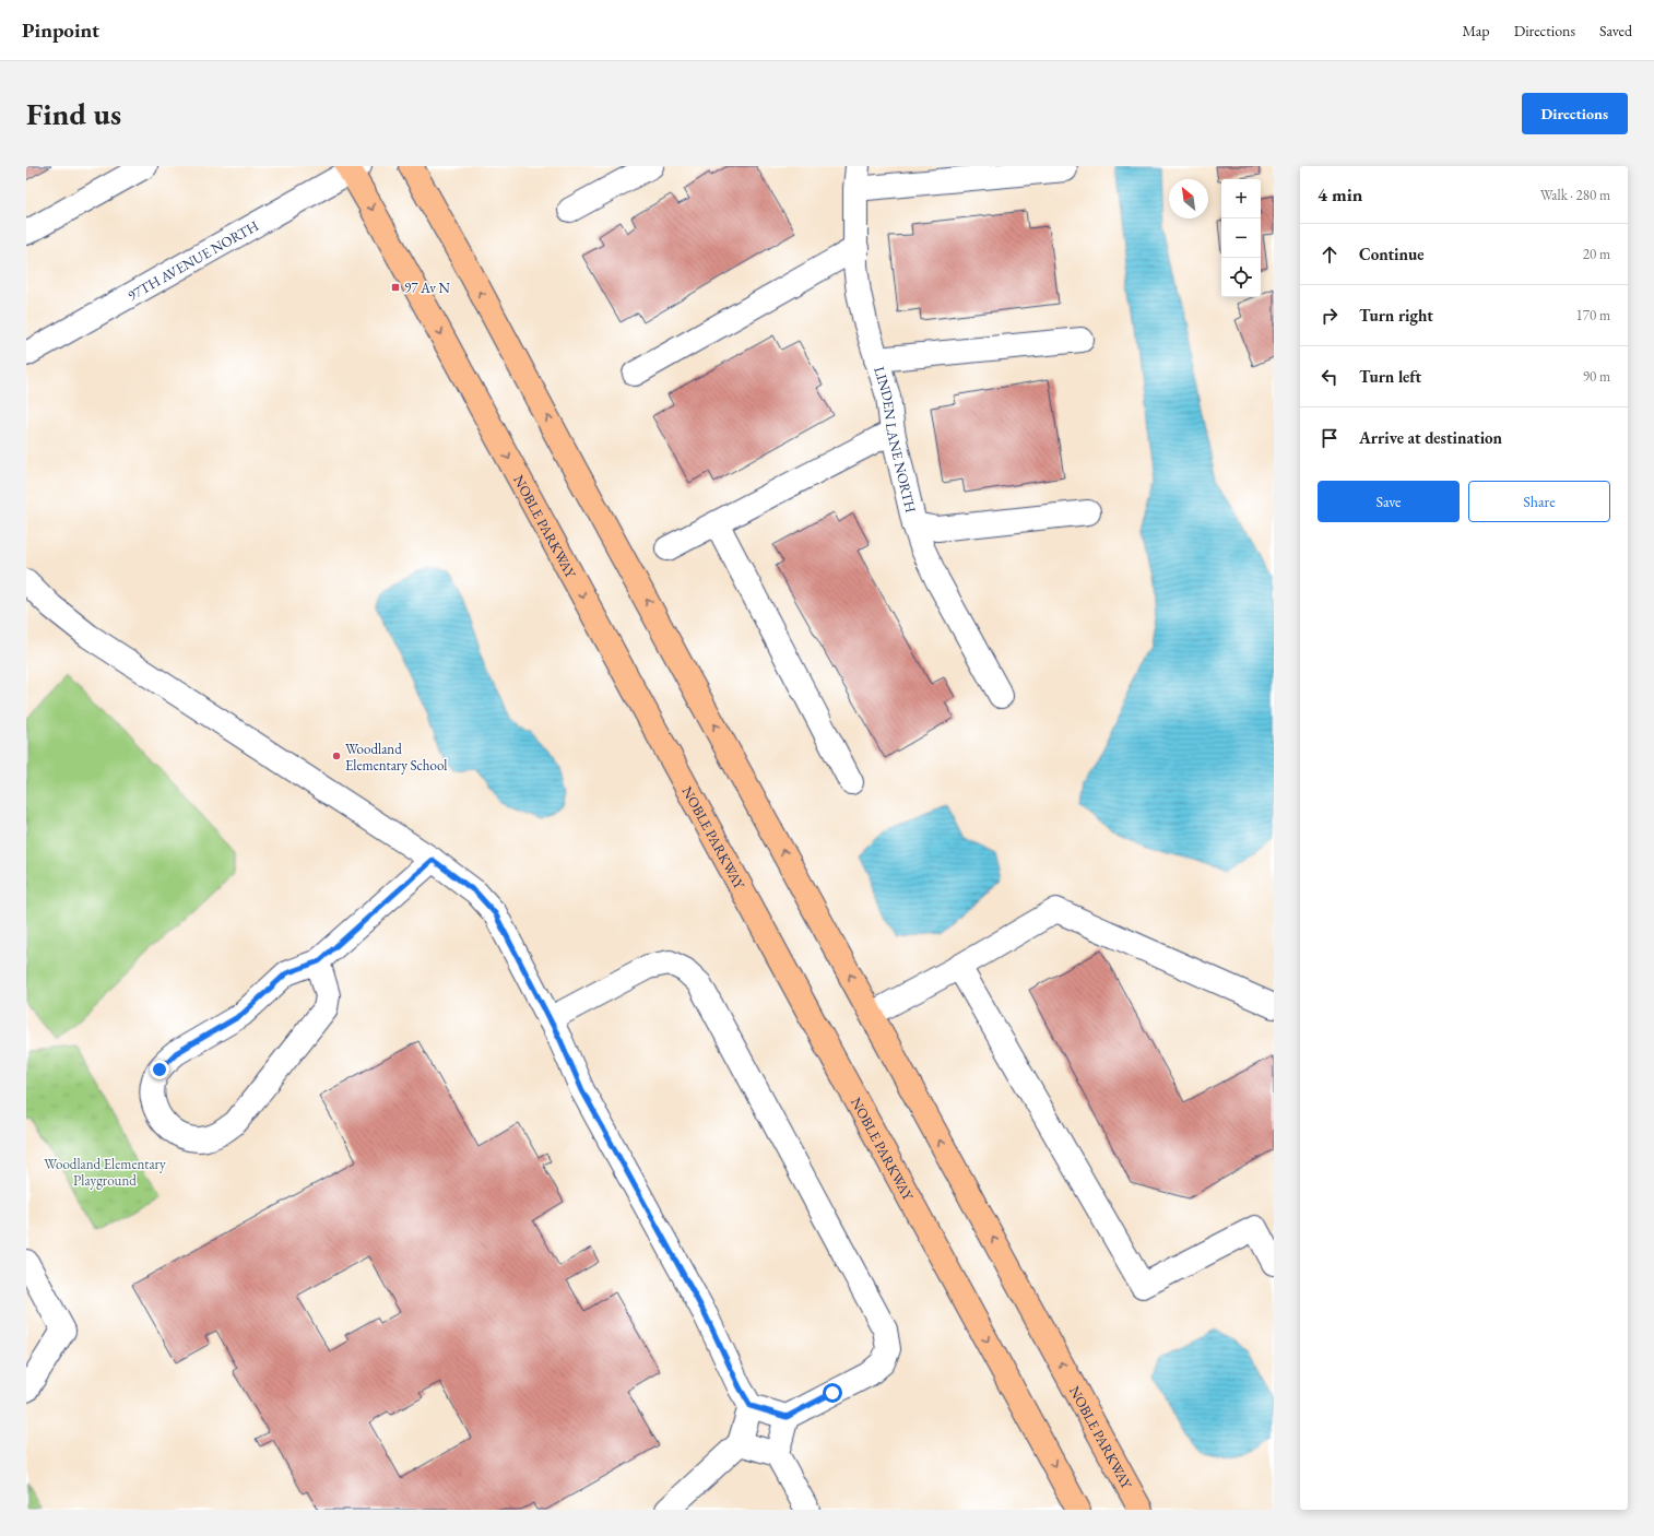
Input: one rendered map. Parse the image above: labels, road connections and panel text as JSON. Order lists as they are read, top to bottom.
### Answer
{
  "streets": {
    "main road": ["NOBLE PARKWAY"],
    "street": ["97TH AVENUE NORTH", "LINDEN LANE NORTH"]
  },
  "crossings": [
    ["97TH AVENUE NORTH", "NOBLE PARKWAY"]
  ],
  "parks": ["Woodland Elementary Playground"],
  "places": {
    "transit": ["97 Av N"],
    "other": ["Woodland Elementary School"]
  },
  "north": "top left",
  "page": {
    "header": "Pinpoint",
    "nav": ["Map", "Directions", "Saved"],
    "buttons": [
      "Directions",
      ["Save", "Share"]
    ],
    "title": "Find us",
    "heading": ["4 min", "Walk · 280 m"],
    "map_buttons": ["+", "−"],
    "list": [
      ["Continue", "20 m"],
      ["Turn right", "170 m"],
      ["Turn left", "90 m"],
      "Arrive at destination"
    ]
  }
}
